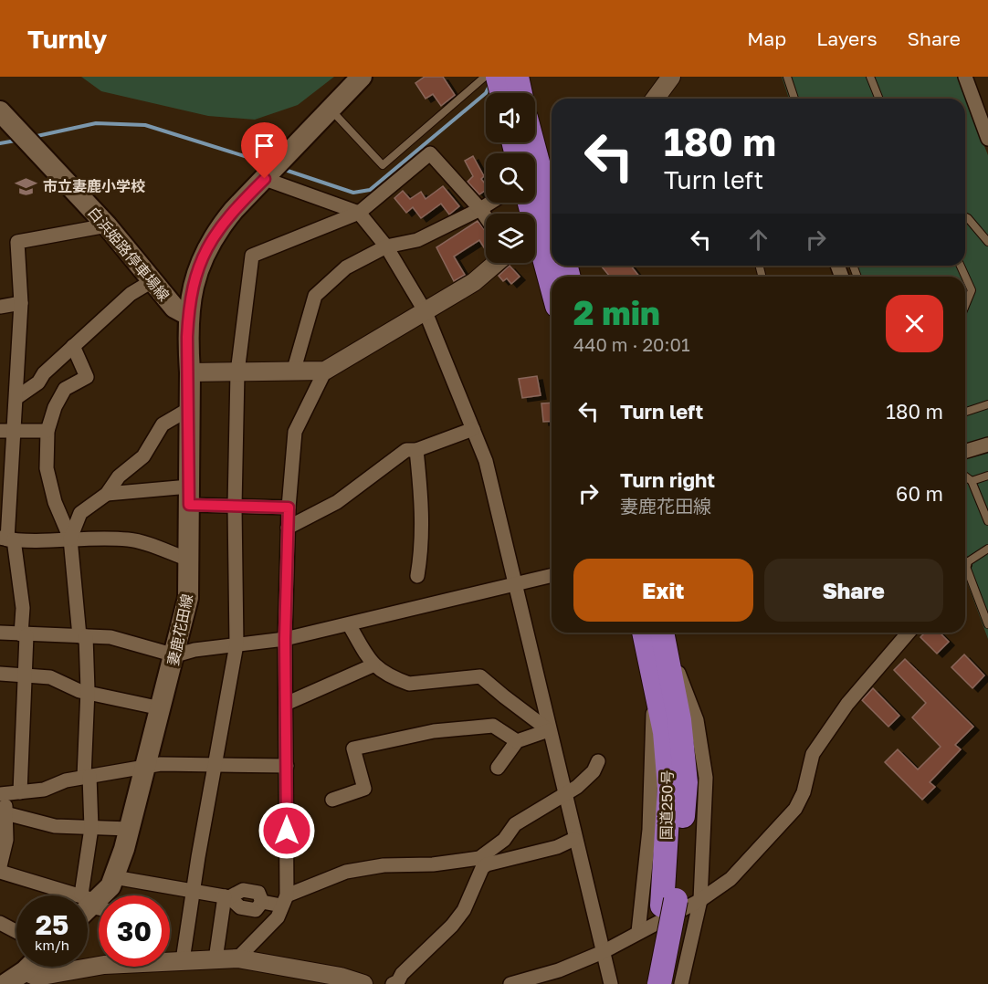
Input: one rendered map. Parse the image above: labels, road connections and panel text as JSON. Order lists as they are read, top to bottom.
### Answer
{
  "streets": {
    "highway": ["国道250号"],
    "main road": ["白浜姫路停車場線", "妻鹿花田線"]
  },
  "crossings": [
    ["白浜姫路停車場線", "妻鹿花田線"]
  ],
  "places": {
    "school or university": ["市立妻鹿小学校"]
  },
  "page": {
    "header": "Turnly",
    "nav": ["Map", "Layers", "Share"],
    "turn": ["180 m", "Turn left"],
    "heading": ["2 min", "440 m · 20:01"],
    "list": [
      {
        "name": "Turn left",
        "value": "180 m"
      },
      {
        "name": "Turn right",
        "note": "妻鹿花田線",
        "value": "60 m"
      }
    ],
    "buttons": ["Exit", "Share"],
    "speed": "25 km/h",
    "limit": "30"
  }
}
